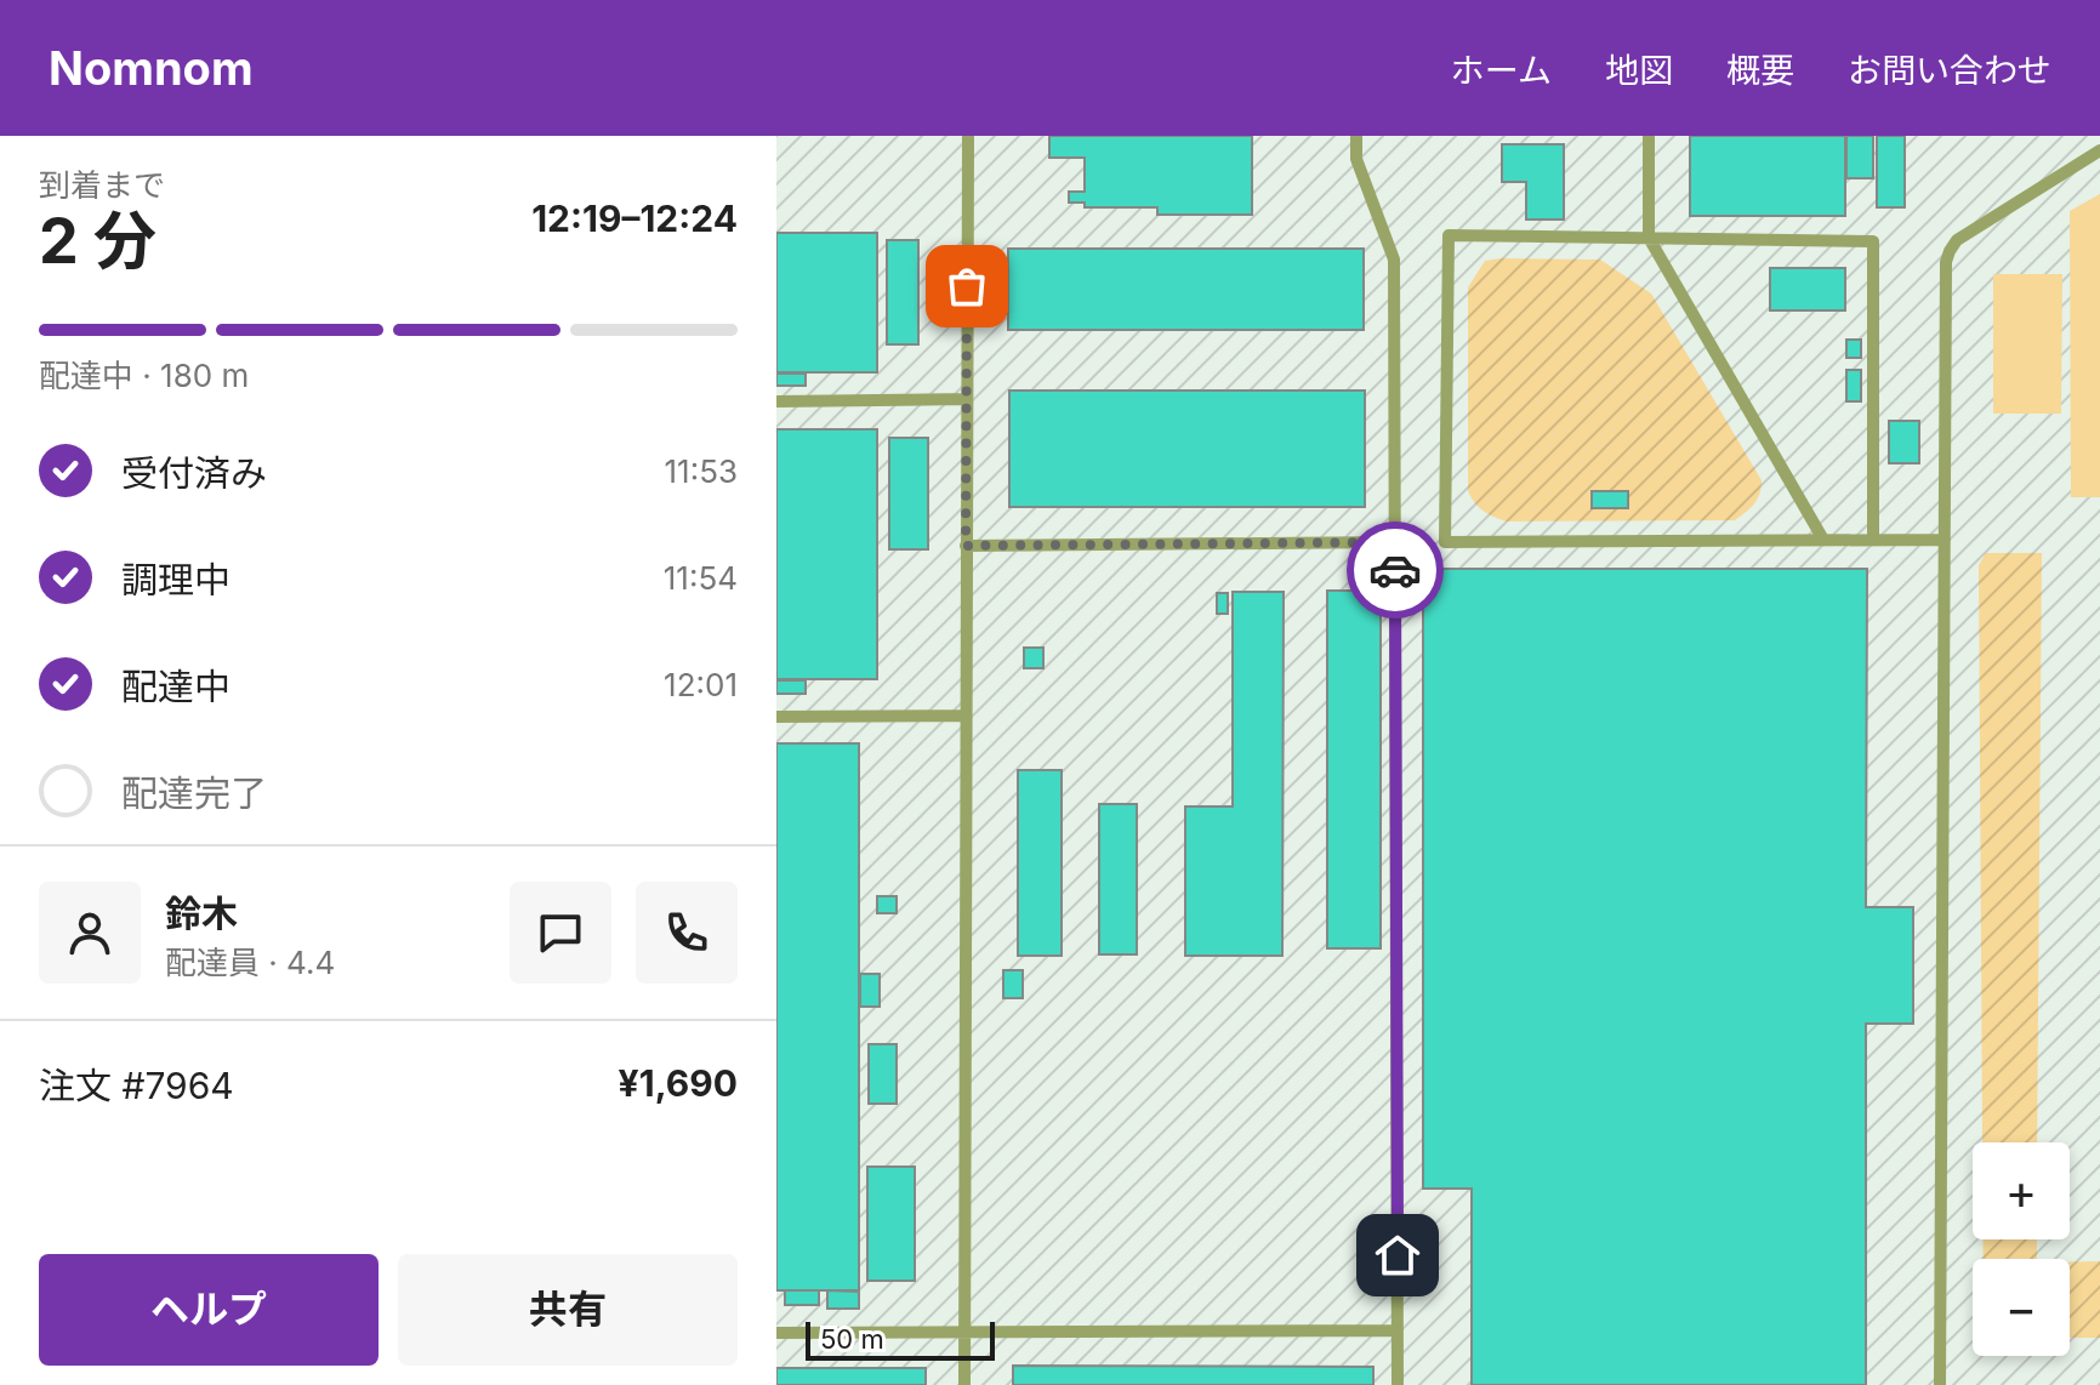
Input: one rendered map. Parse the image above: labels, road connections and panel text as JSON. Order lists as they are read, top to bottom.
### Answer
{
  "scale_bar": "50 m",
  "page": {
    "header": "Nomnom",
    "nav": [
      "ホーム",
      "地図",
      "概要",
      "お問い合わせ"
    ],
    "heading": ["2 分", "到着まで", "12:19–12:24"],
    "panel": [
      "鈴木",
      "配達員 · 4.4",
      "注文 #7964",
      "¥1,690"
    ],
    "bar": "配達中 · 180 m",
    "list": [
      ["受付済み", "11:53"],
      ["調理中", "11:54"],
      ["配達中", "12:01"],
      "配達完了"
    ],
    "map_buttons": ["+", "−"],
    "buttons": ["ヘルプ", "共有"],
    "scale": "50 m"
  }
}
